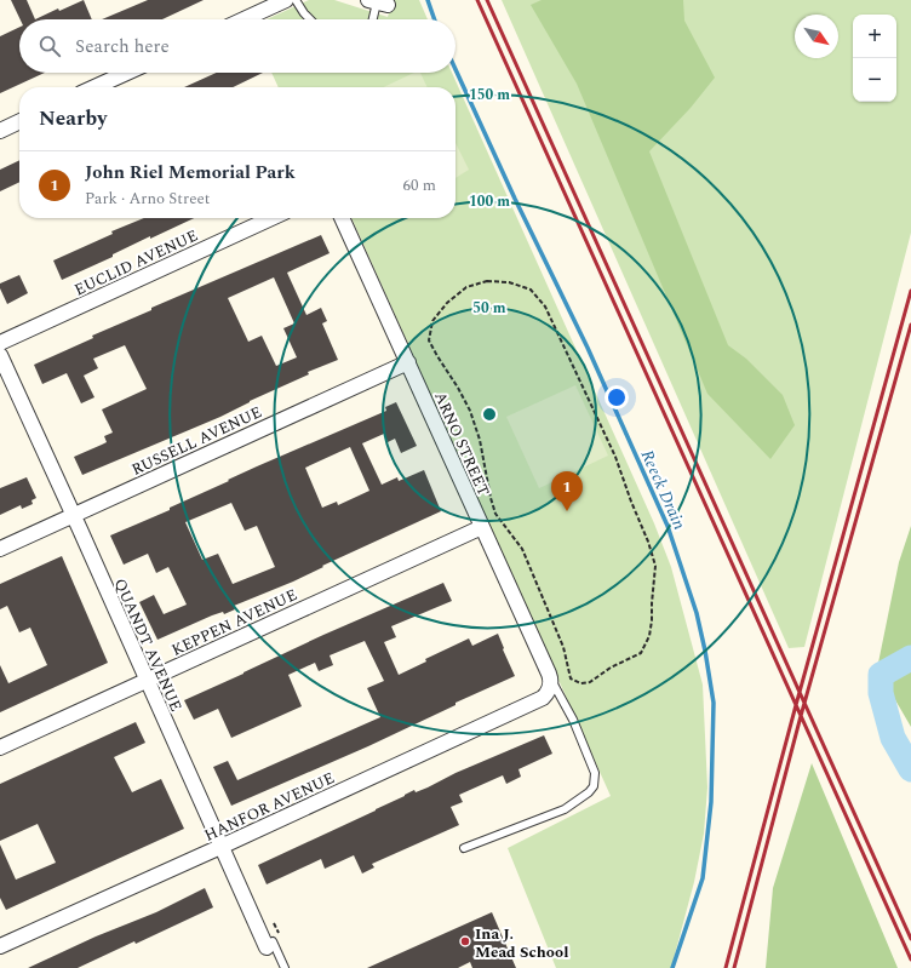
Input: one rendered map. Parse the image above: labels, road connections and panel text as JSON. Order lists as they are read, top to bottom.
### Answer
{
  "streets": {
    "street": [
      "EUCLID AVENUE",
      "RUSSELL AVENUE",
      "ARNO STREET",
      "KEPPEN AVENUE",
      "QUANDT AVENUE",
      "HANFOR AVENUE"
    ]
  },
  "crossings": [
    ["RUSSELL AVENUE", "ARNO STREET"],
    ["RUSSELL AVENUE", "QUANDT AVENUE"],
    ["ARNO STREET", "KEPPEN AVENUE"],
    ["ARNO STREET", "HANFOR AVENUE"],
    ["KEPPEN AVENUE", "QUANDT AVENUE"],
    ["QUANDT AVENUE", "HANFOR AVENUE"]
  ],
  "water": ["Reeck Drain"],
  "places": ["Ina J. Mead School"],
  "north": "bottom right",
  "page": {
    "map_buttons": ["+", "−"],
    "search": "Search here",
    "heading": "Nearby",
    "list": [
      {
        "mark": "1",
        "name": "John Riel Memorial Park",
        "note": "Park · Arno Street",
        "value": "60 m"
      }
    ],
    "pins": "1"
  },
  "rings": ["150 m", "100 m", "50 m"]
}
